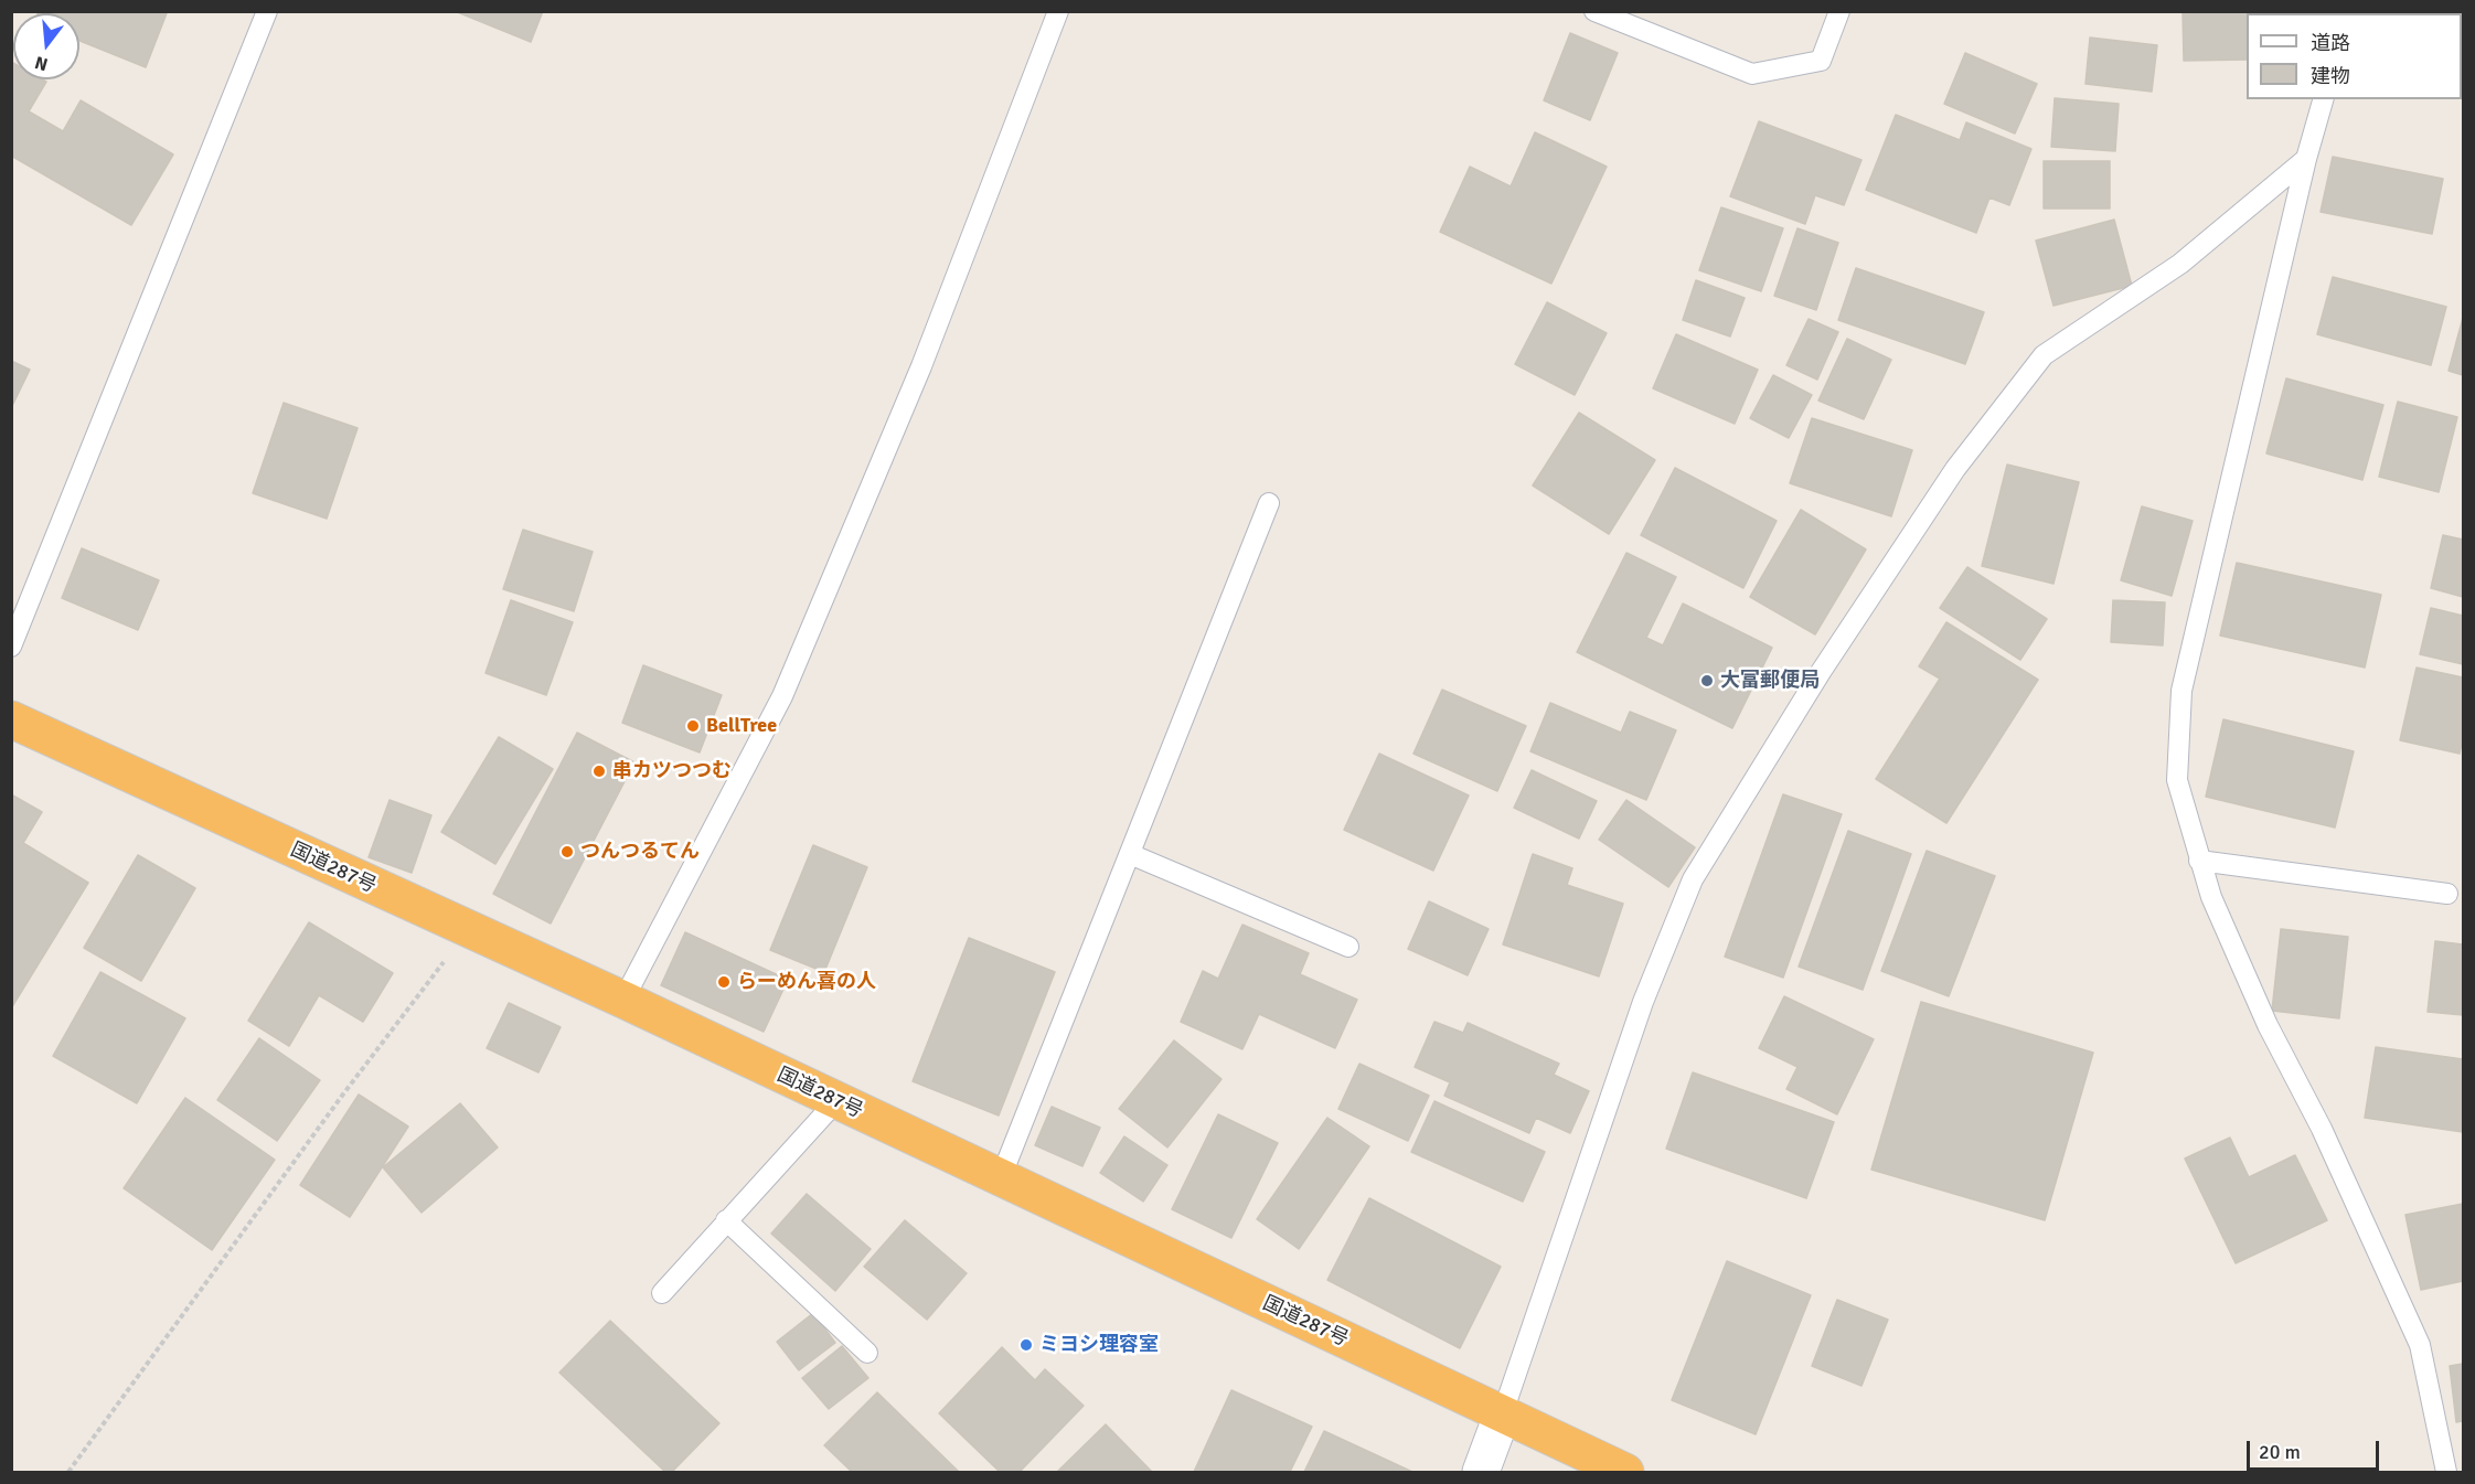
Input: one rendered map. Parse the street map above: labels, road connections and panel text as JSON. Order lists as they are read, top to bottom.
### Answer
{
  "streets": {
    "highway": ["国道287号"]
  },
  "places": [
    "大富郵便局",
    "BellTree",
    "串カツつつむ",
    "つんつるてん",
    "らーめん喜の人",
    "ミヨシ理容室"
  ],
  "legend": ["道路", "建物"],
  "scale_bar": "20 m",
  "north": "bottom"
}
